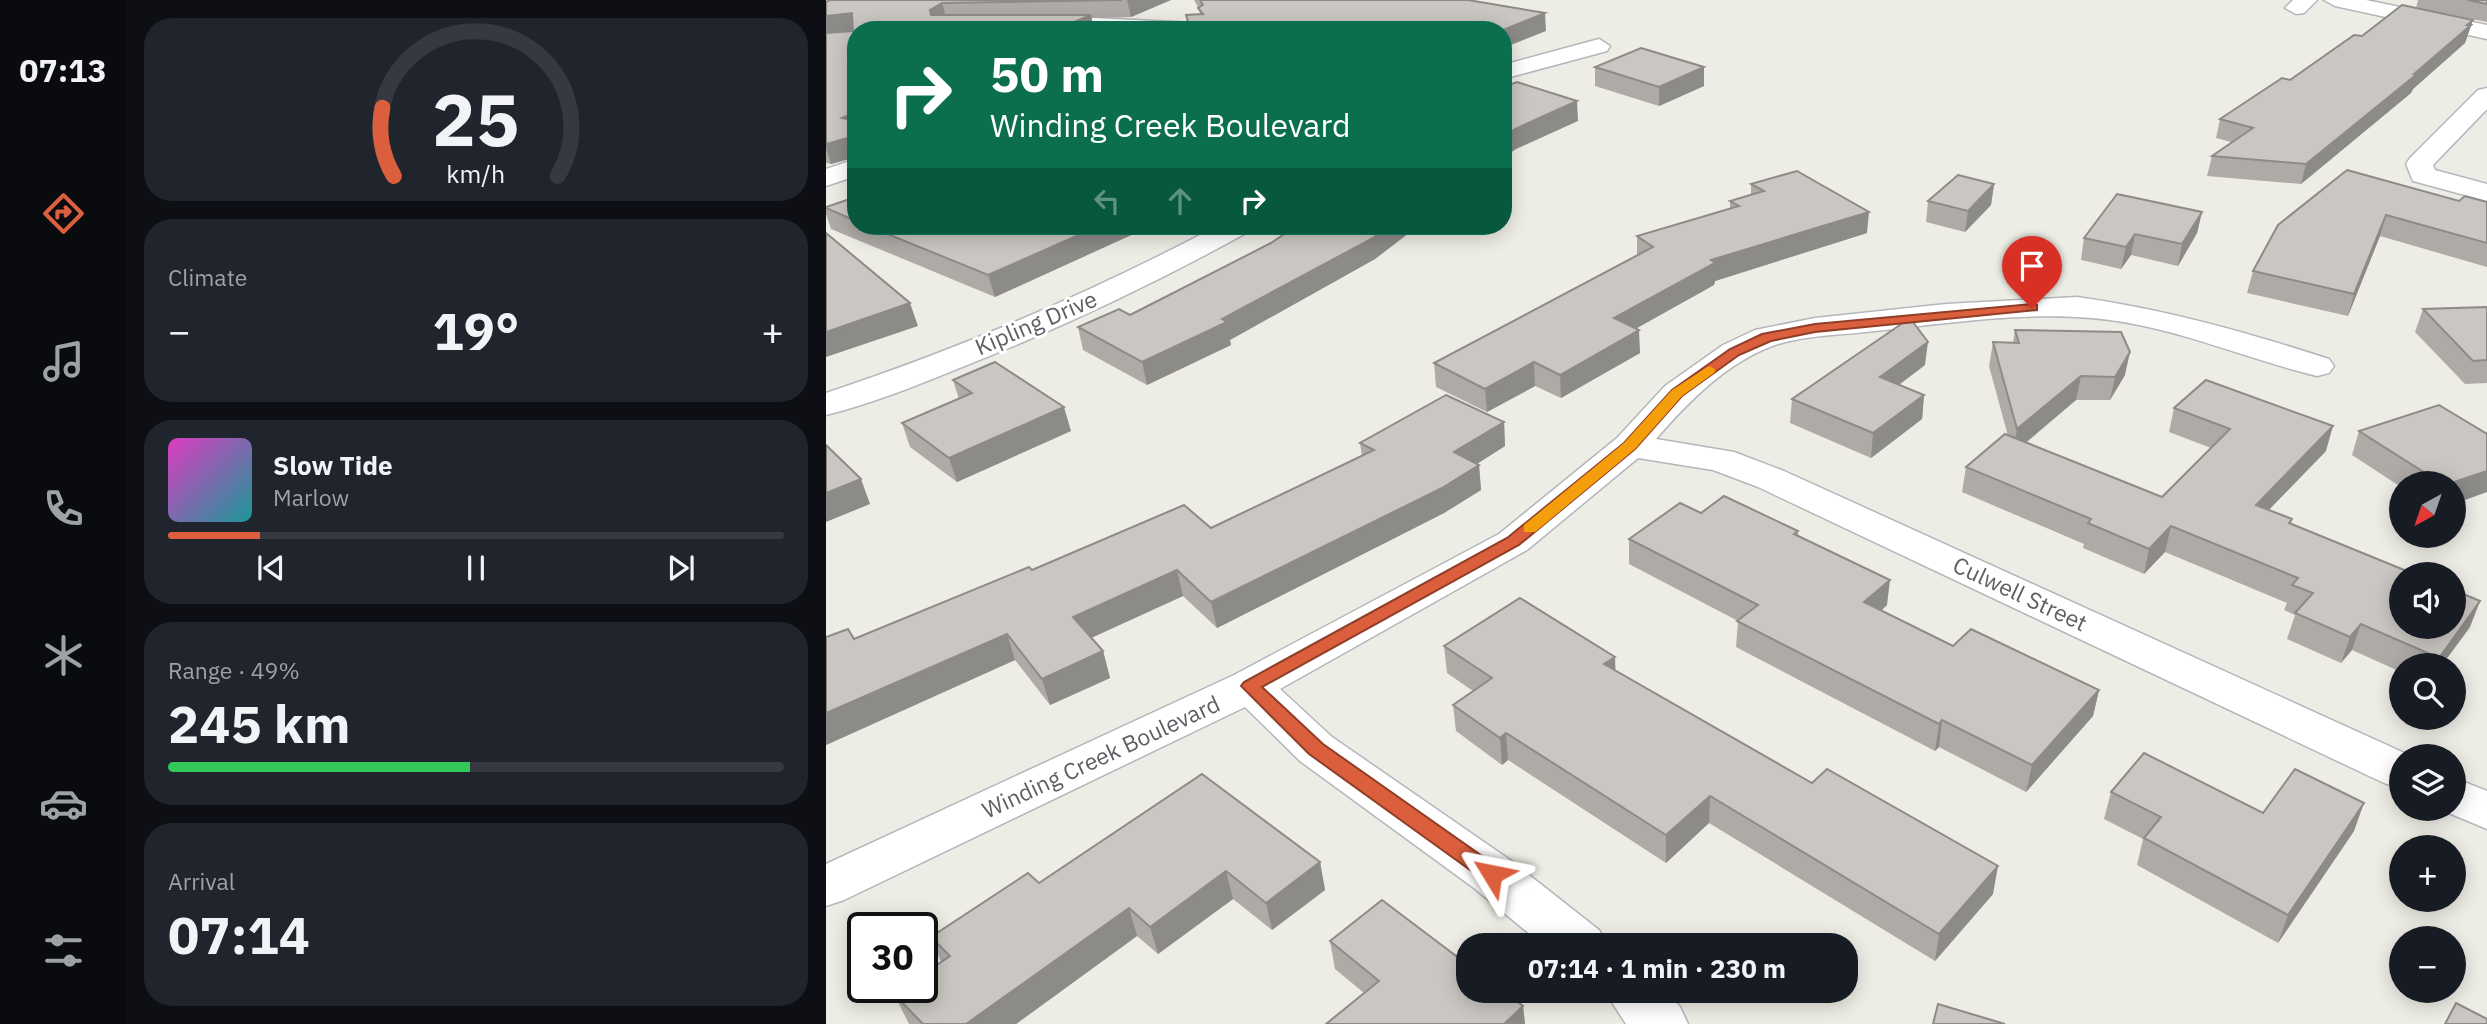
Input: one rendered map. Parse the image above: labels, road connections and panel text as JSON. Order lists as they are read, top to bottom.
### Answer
{
  "streets": {
    "street": ["Kipling Drive", "Culwell Street", "Winding Creek Boulevard"]
  },
  "crossings": [
    ["Culwell Street", "Winding Creek Boulevard"]
  ],
  "north": "bottom left",
  "page": {
    "tabs": "07:13",
    "turn": ["50 m", "Winding Creek Boulevard"],
    "tile": [
      "Climate",
      ["Range · 49%", "245 km"],
      ["Arrival", "07:14"]
    ],
    "heat": ["−", "19°", "+"],
    "song": ["Slow Tide", "Marlow"],
    "map_buttons": ["+", "−"],
    "limit": "30",
    "trip": "07:14 · 1 min · 230 m",
    "gauge": ["25", "km/h"]
  }
}
